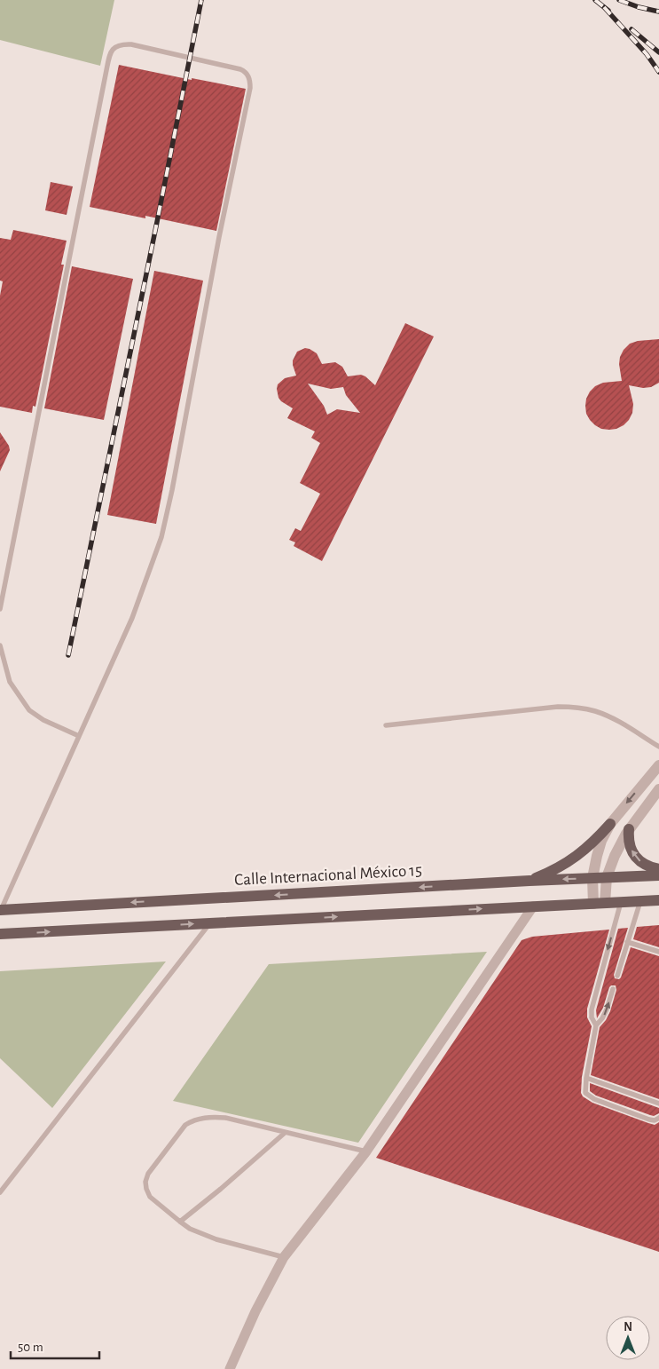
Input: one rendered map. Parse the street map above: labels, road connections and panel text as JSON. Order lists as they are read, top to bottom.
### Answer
{
  "streets": {
    "main road": ["Calle Internacional México 15"]
  },
  "scale_bar": "50 m",
  "north": "top"
}
